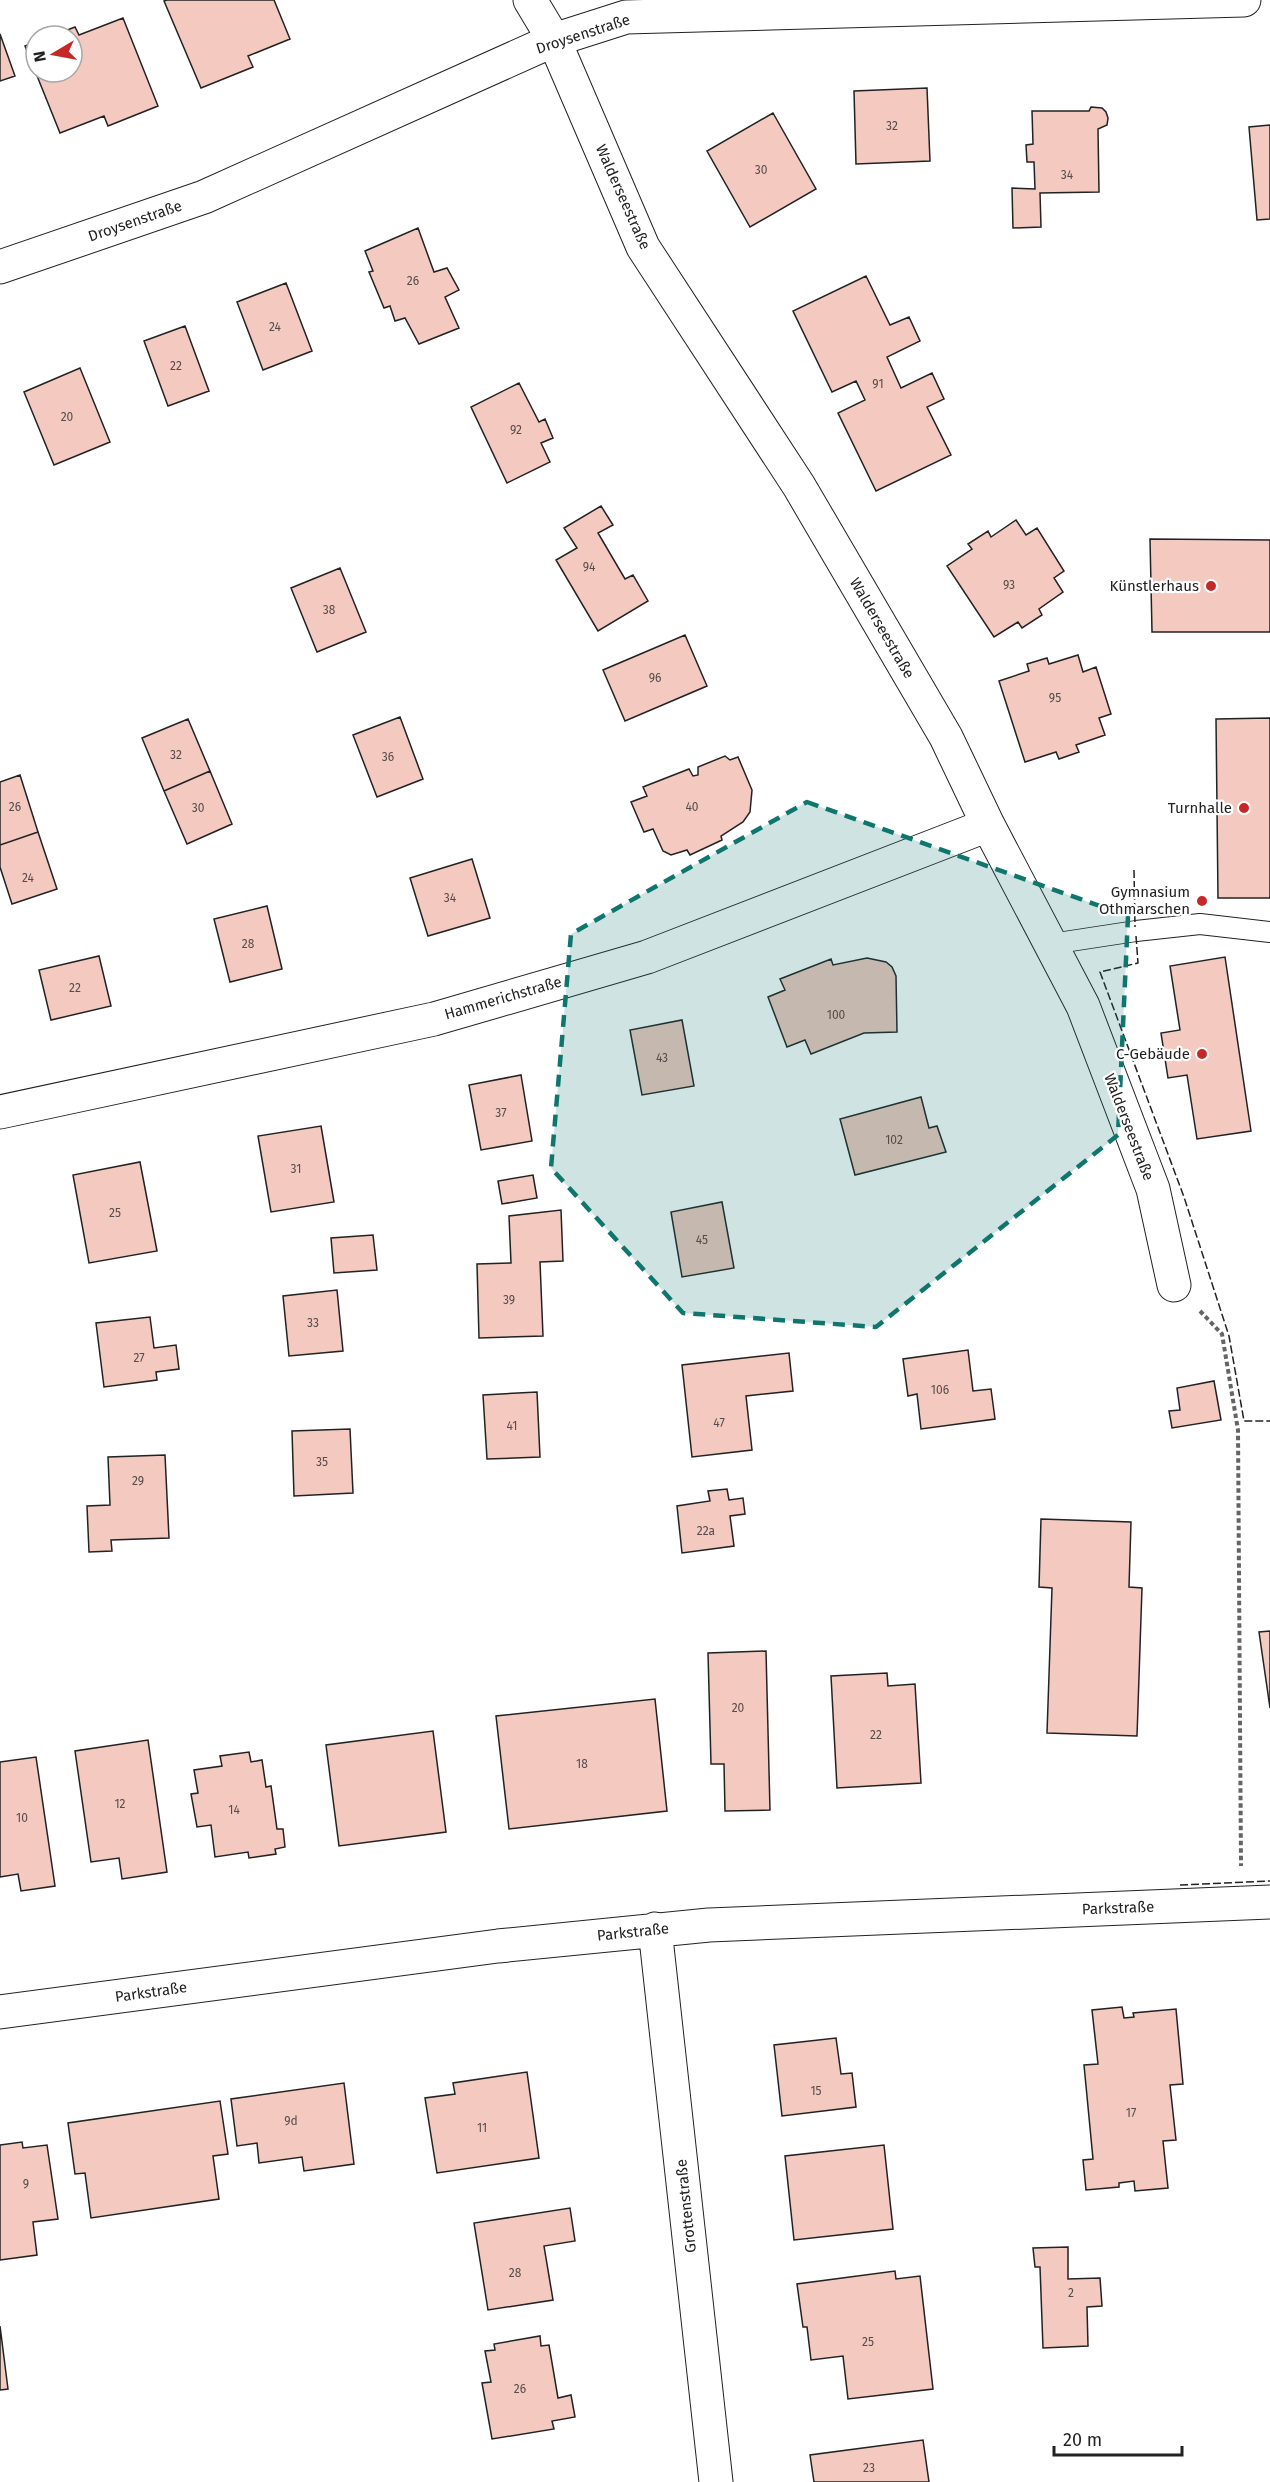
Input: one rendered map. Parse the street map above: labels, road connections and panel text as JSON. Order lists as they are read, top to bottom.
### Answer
{
  "streets": {
    "street": [
      "Droysenstraße",
      "Walderseestraße",
      "Hammerichstraße",
      "Parkstraße",
      "Grottenstraße"
    ]
  },
  "crossings": [
    ["Droysenstraße", "Walderseestraße"],
    ["Walderseestraße", "Hammerichstraße"],
    ["Parkstraße", "Grottenstraße"]
  ],
  "places": [
    "Künstlerhaus",
    "Turnhalle",
    "Gymnasium Othmarschen",
    "C-Gebäude"
  ],
  "house_numbers": [
    "32",
    "30",
    "34",
    "26",
    "24",
    "22",
    "91",
    "20",
    "92",
    "94",
    "93",
    "38",
    "96",
    "95",
    "32",
    "36",
    "26",
    "40",
    "30",
    "24",
    "34",
    "28",
    "22",
    "100",
    "43",
    "37",
    "102",
    "31",
    "25",
    "45",
    "39",
    "33",
    "27",
    "106",
    "47",
    "41",
    "35",
    "29",
    "22a",
    "20",
    "22",
    "18",
    "12",
    "14",
    "10",
    "15",
    "17",
    "9d",
    "11",
    "9",
    "28",
    "2",
    "25",
    "26",
    "23"
  ],
  "scale_bar": "20 m",
  "north": "left"
}
